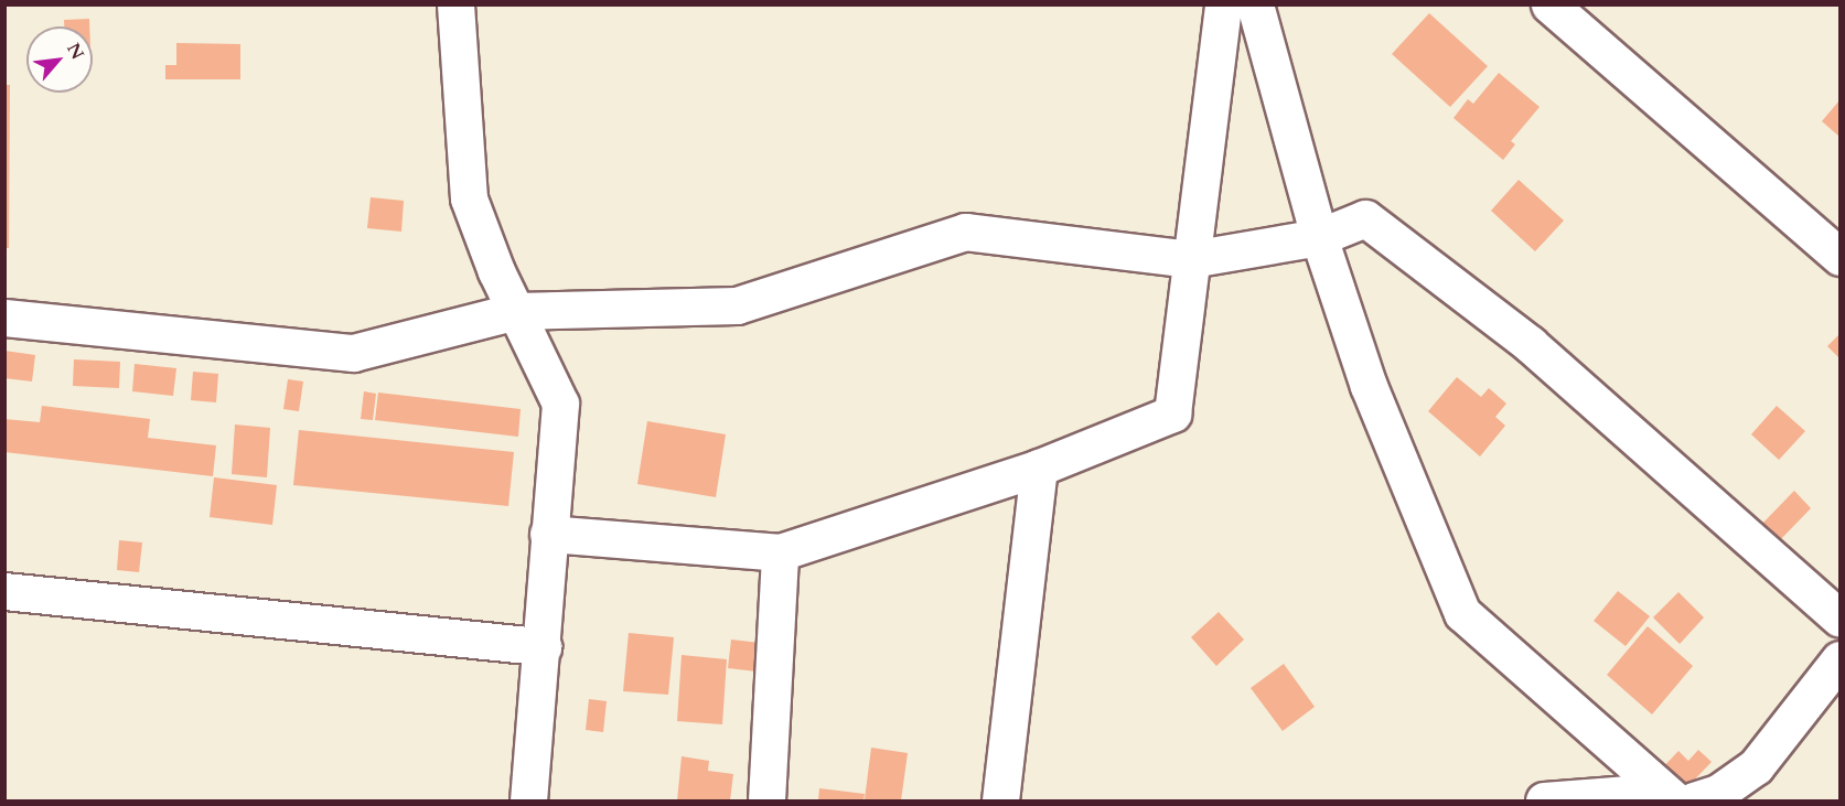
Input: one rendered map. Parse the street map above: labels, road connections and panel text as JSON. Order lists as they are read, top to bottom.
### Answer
{
  "north": "top right"
}
